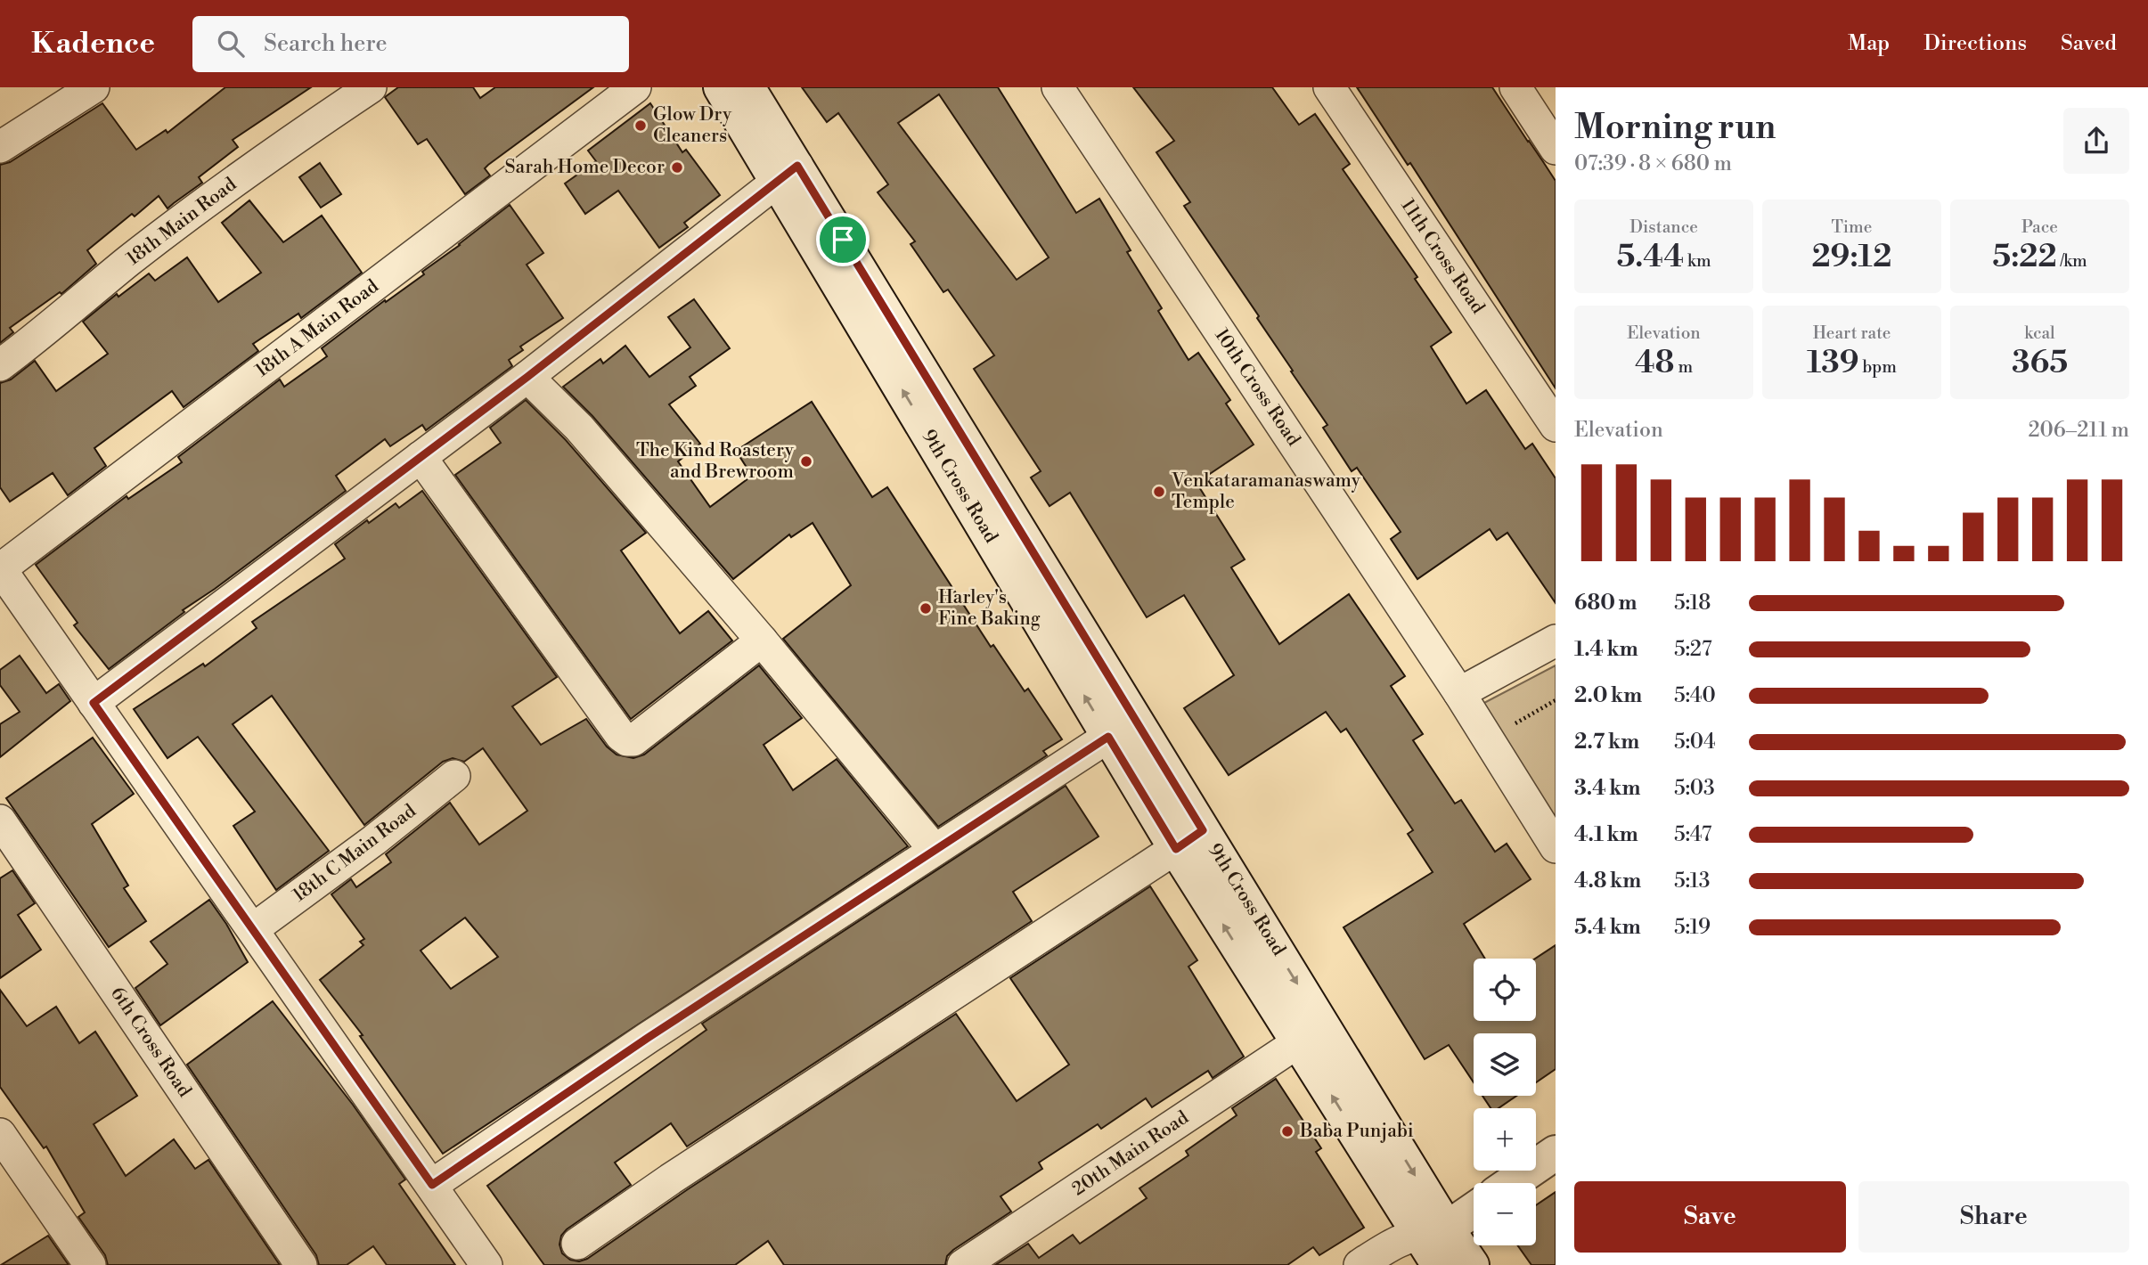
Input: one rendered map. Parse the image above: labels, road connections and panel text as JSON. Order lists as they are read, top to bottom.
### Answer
{
  "streets": {
    "main road": ["9th Cross Road"],
    "street": [
      "18th Main Road",
      "11th Cross Road",
      "18th A Main Road",
      "10th Cross Road",
      "18th C Main Road",
      "6th Cross Road",
      "20th Main Road"
    ]
  },
  "crossings": [
    ["9th Cross Road", "20th Main Road"]
  ],
  "places": [
    "Glow Dry Cleaners",
    "Sarah Home Decor",
    "The Kind Roastery and Brewroom",
    "Venkataramanaswamy Temple",
    "Harley's Fine Baking",
    "Baba Punjabi"
  ],
  "page": {
    "header": "Kadence",
    "search": "Search here",
    "nav": ["Map", "Directions", "Saved"],
    "heading": ["Morning run", "07:39 · 8 × 680 m"],
    "stats": [
      ["Distance", "5.44 km"],
      ["Time", "29:12"],
      ["Pace", "5:22 /km"],
      ["Elevation", "48 m"],
      ["Heart rate", "139 bpm"],
      ["kcal", "365"]
    ],
    "chart": ["Elevation", "206–211 m"],
    "list": [
      {
        "name": "680 m",
        "note": "5:18"
      },
      {
        "name": "1.4 km",
        "note": "5:27"
      },
      {
        "name": "2.0 km",
        "note": "5:40"
      },
      {
        "name": "2.7 km",
        "note": "5:04"
      },
      {
        "name": "3.4 km",
        "note": "5:03"
      },
      {
        "name": "4.1 km",
        "note": "5:47"
      },
      {
        "name": "4.8 km",
        "note": "5:13"
      },
      {
        "name": "5.4 km",
        "note": "5:19"
      }
    ],
    "map_buttons": ["+", "−"],
    "buttons": ["Save", "Share"]
  }
}
